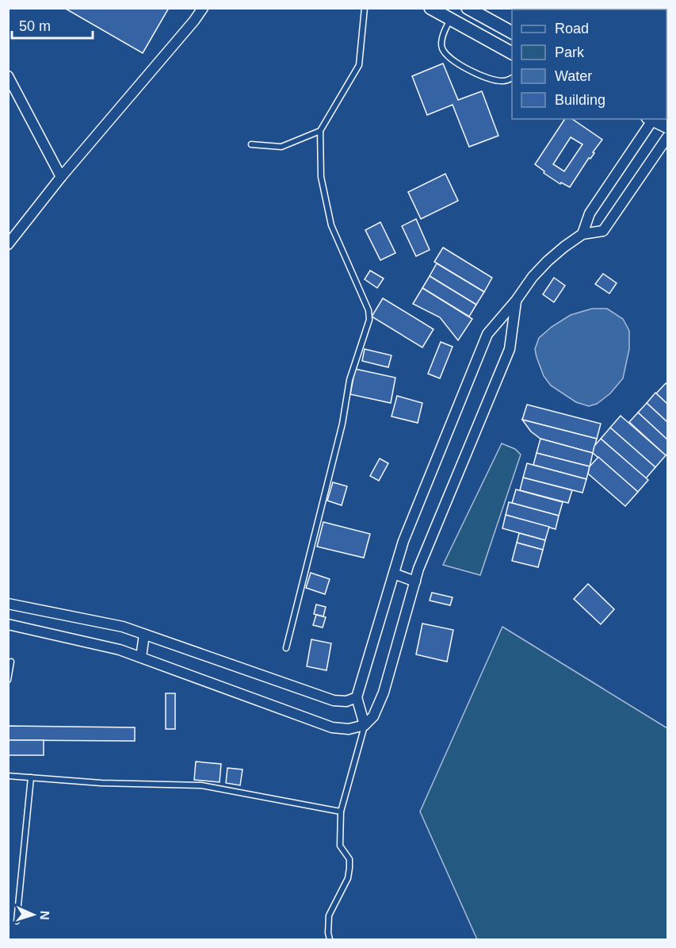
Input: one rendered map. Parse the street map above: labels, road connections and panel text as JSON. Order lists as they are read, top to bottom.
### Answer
{
  "legend": [
    "Road",
    "Park",
    "Water",
    "Building"
  ],
  "scale_bar": "50 m",
  "north": "right"
}
